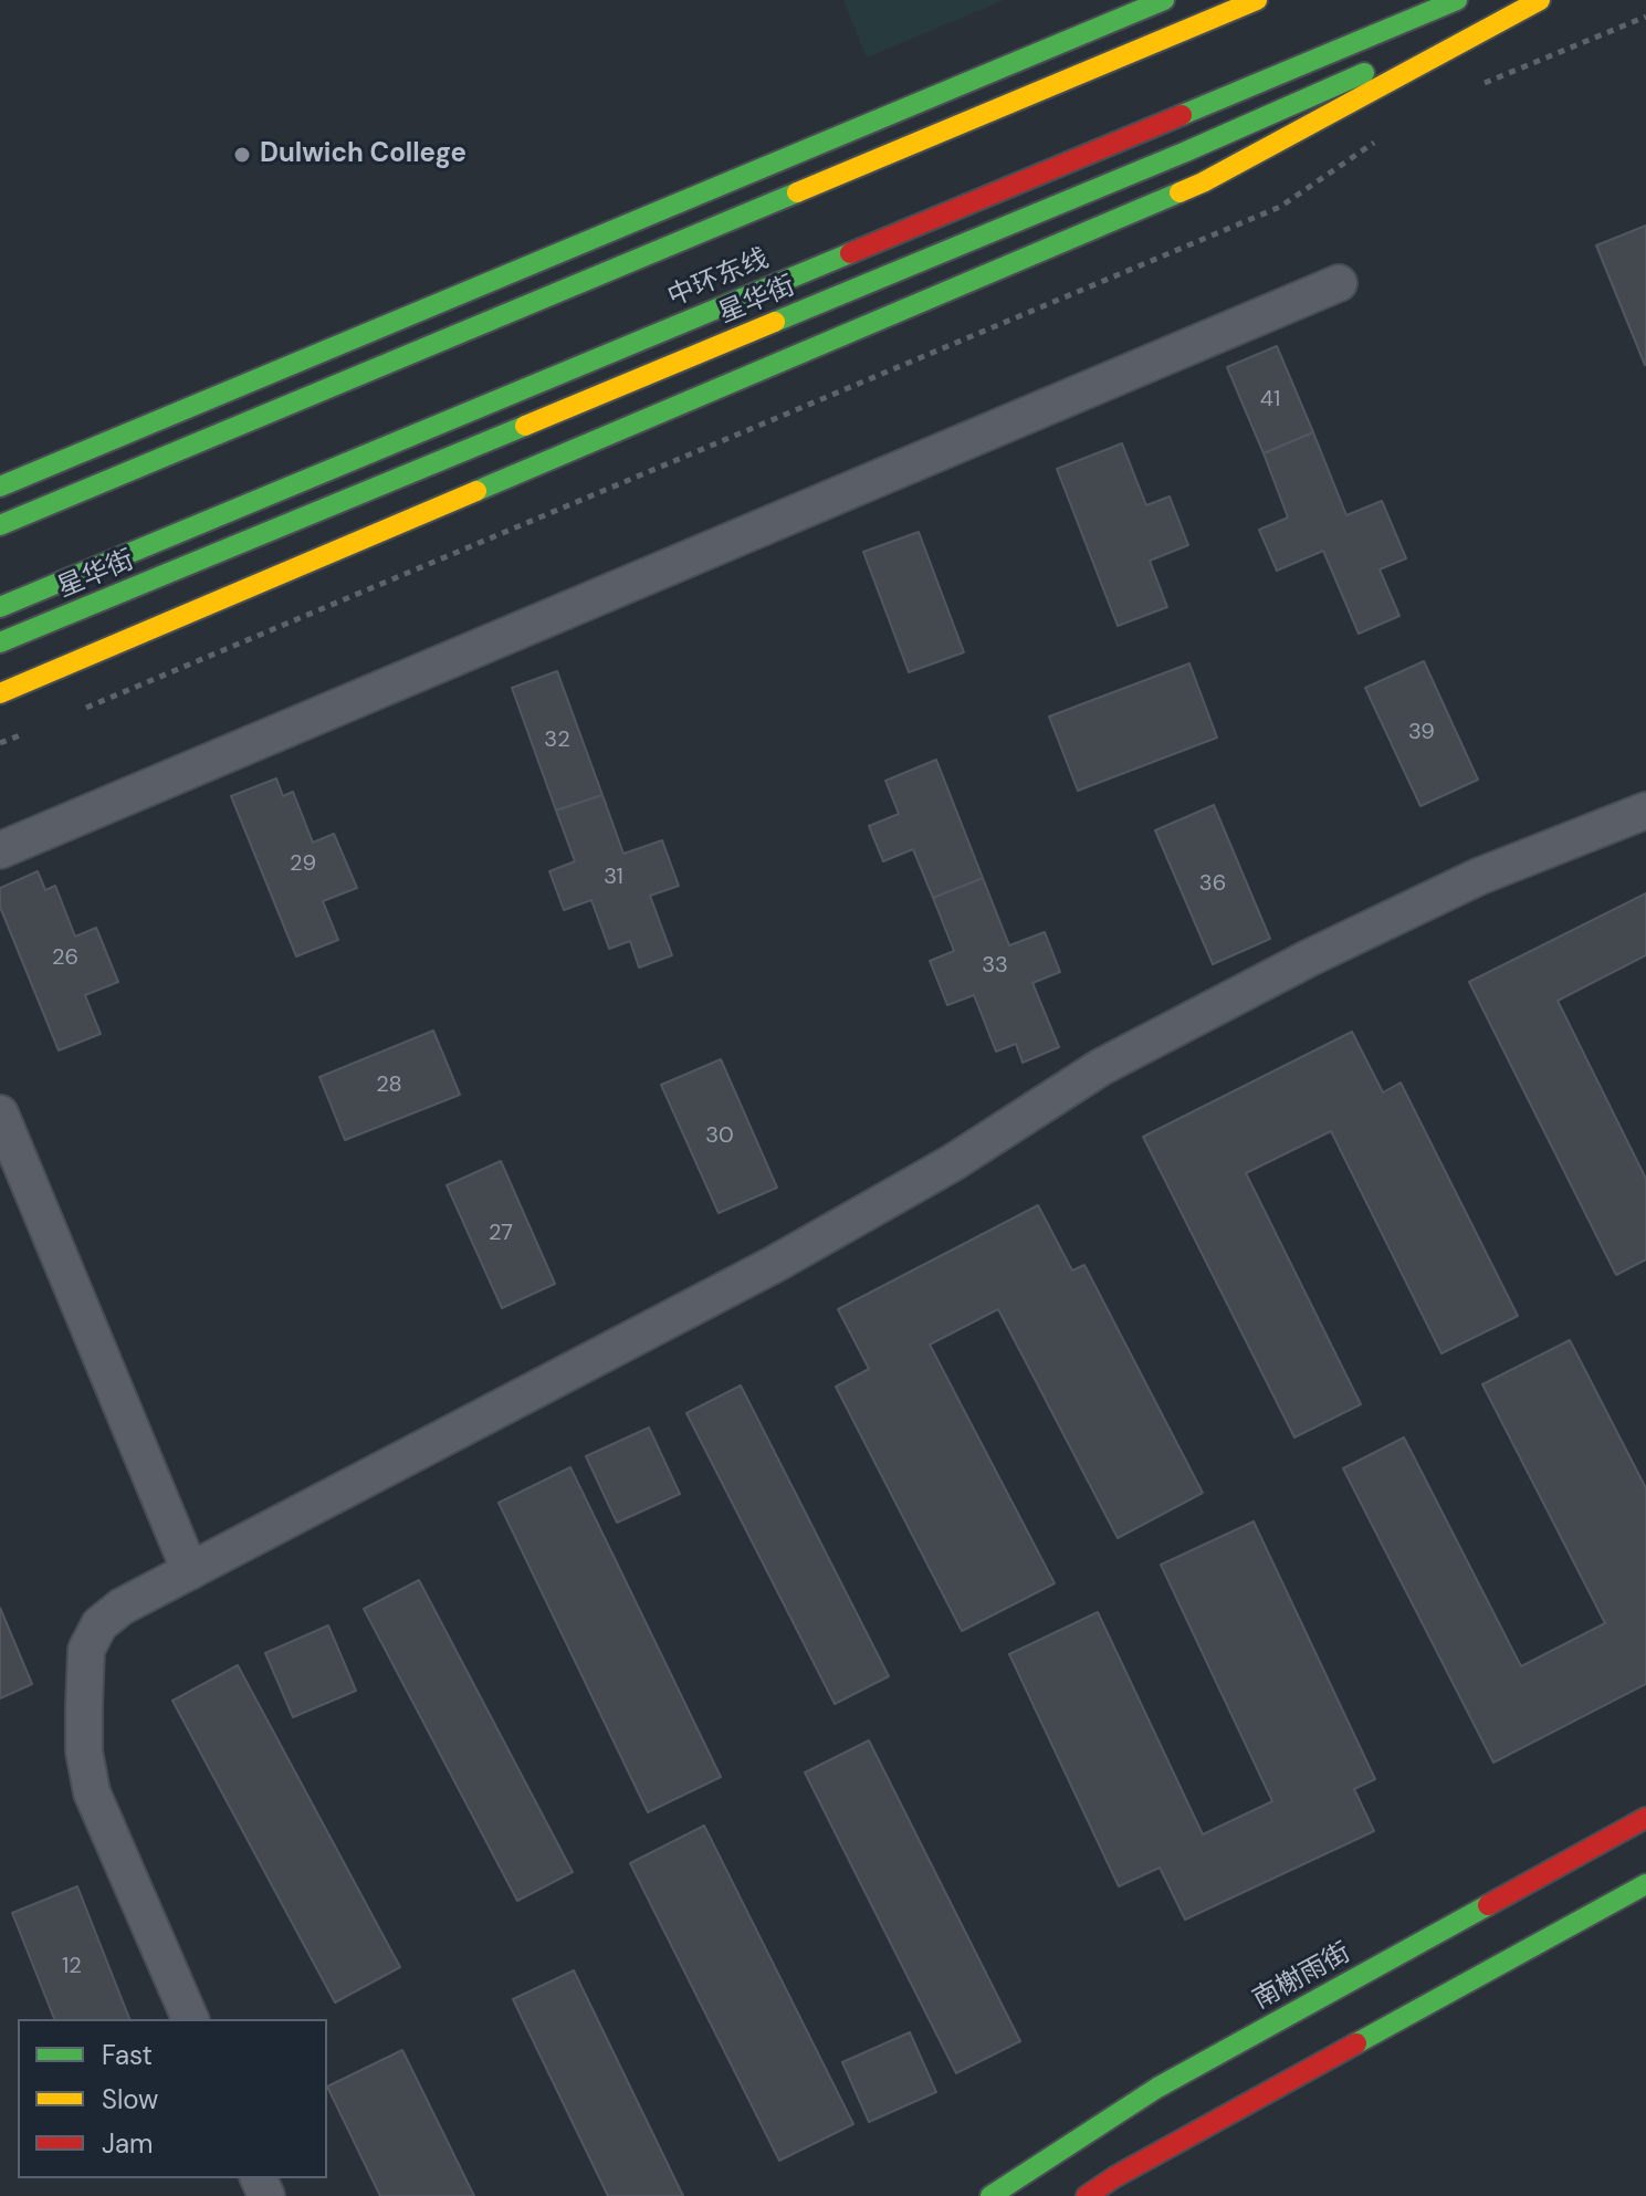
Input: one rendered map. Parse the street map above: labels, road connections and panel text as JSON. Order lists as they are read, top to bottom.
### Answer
{
  "streets": {
    "main road": ["中环东线", "星华街", "南榭雨街"]
  },
  "places": ["Dulwich College"],
  "house_numbers": [
    "41",
    "39",
    "32",
    "29",
    "31",
    "36",
    "26",
    "33",
    "28",
    "30",
    "27",
    "12"
  ],
  "legend": ["Fast", "Slow", "Jam"]
}
